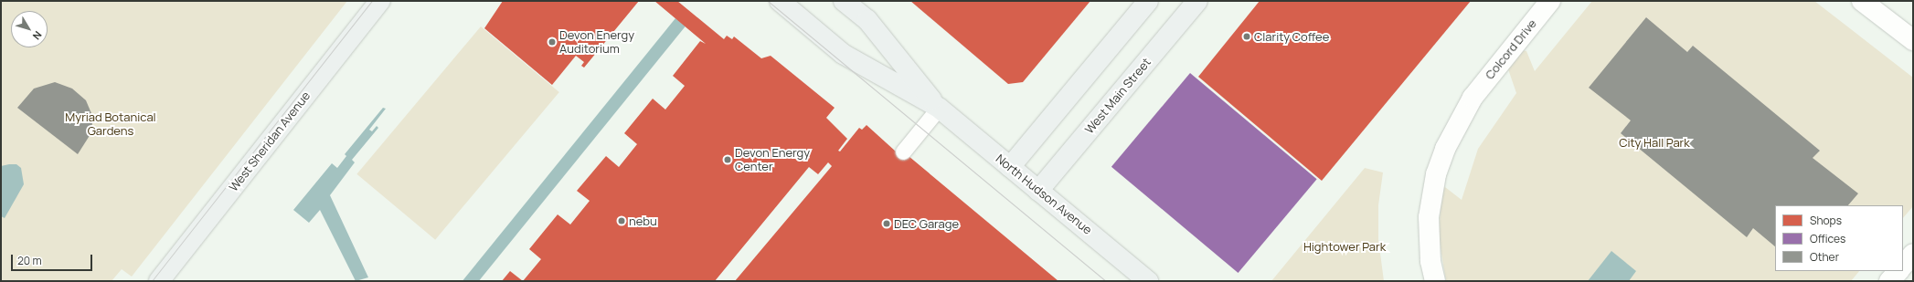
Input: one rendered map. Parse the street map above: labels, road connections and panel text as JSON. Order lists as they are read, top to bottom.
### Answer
{
  "streets": {
    "main road": ["West Main Street", "West Sheridan Avenue", "North Hudson Avenue"],
    "street": ["Colcord Drive"]
  },
  "crossings": [
    ["West Main Street", "North Hudson Avenue"]
  ],
  "parks": ["Myriad Botanical Gardens", "City Hall Park", "Hightower Park"],
  "places": [
    "Clarity Coffee",
    "Devon Energy Auditorium",
    "Devon Energy Center",
    "nebu",
    "DEC Garage"
  ],
  "legend": ["Shops", "Offices", "Other"],
  "scale_bar": "20 m",
  "north": "bottom right"
}
